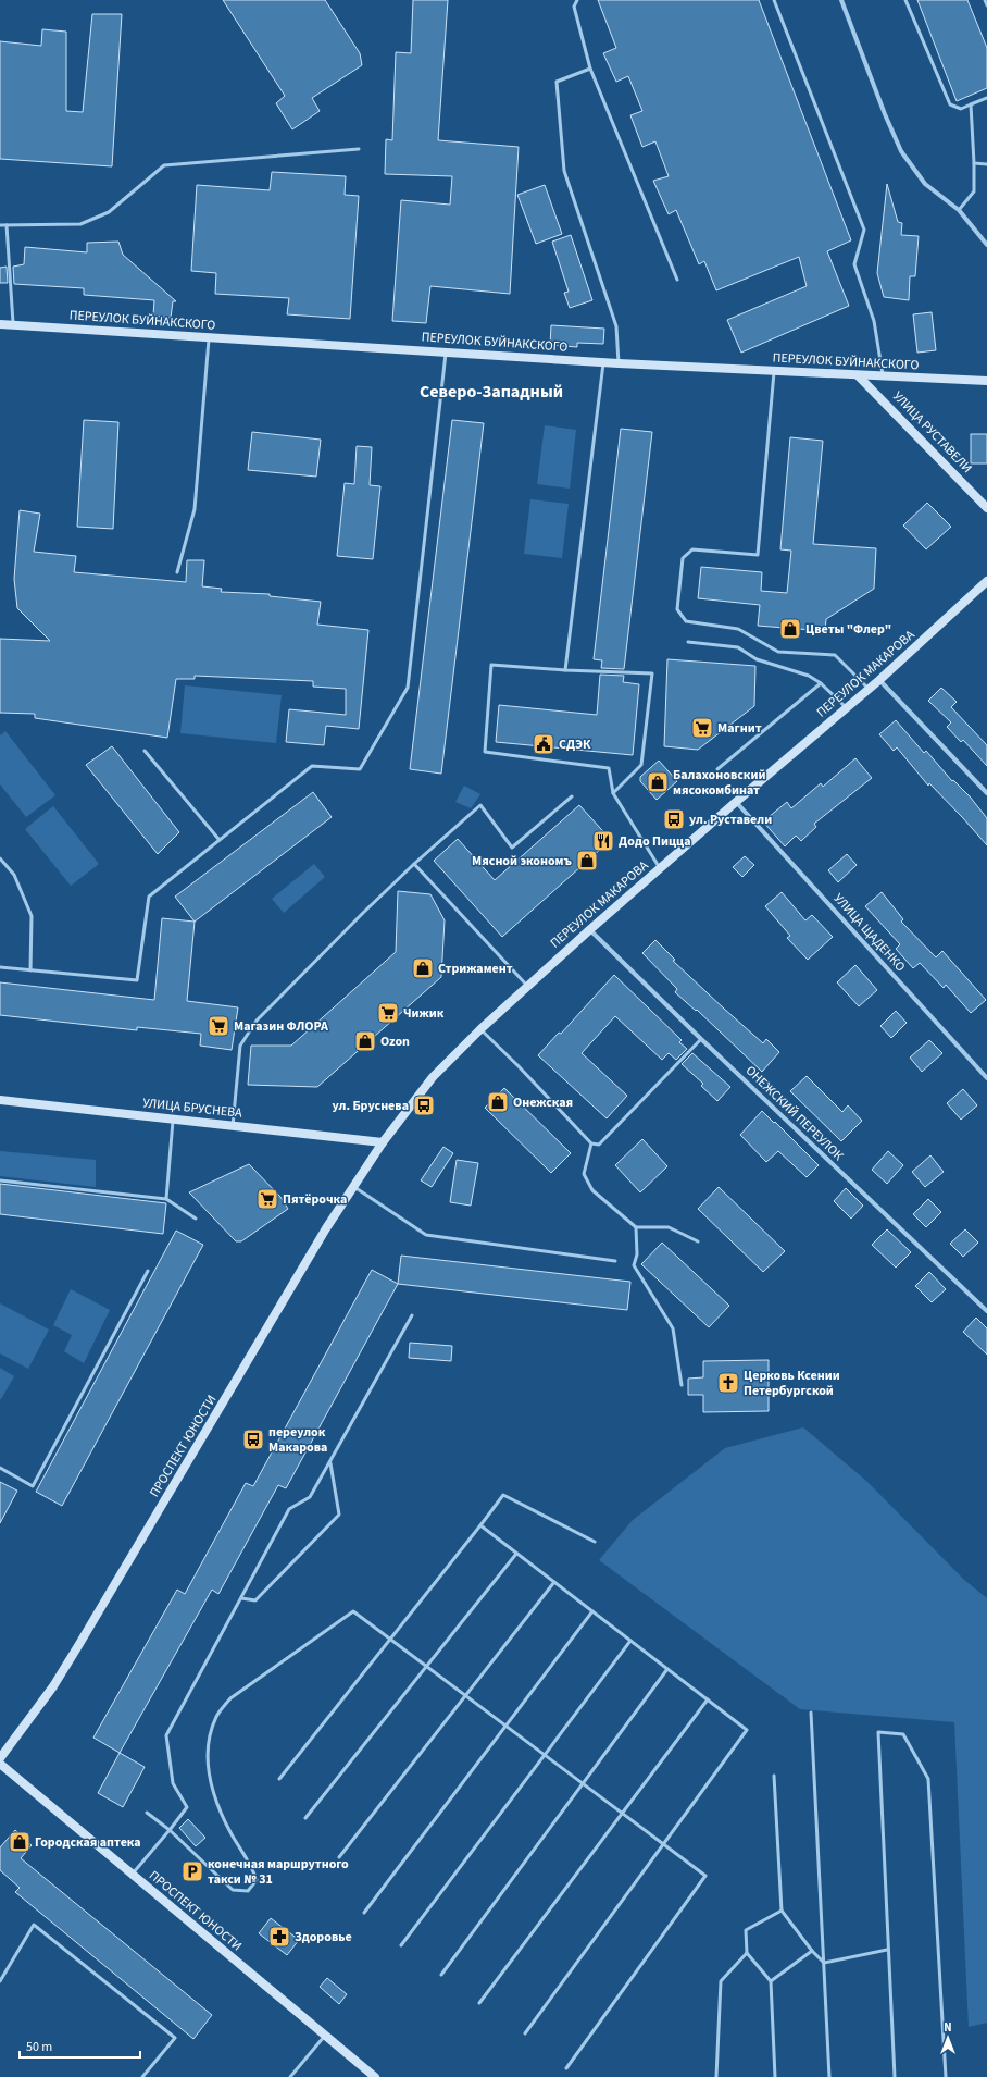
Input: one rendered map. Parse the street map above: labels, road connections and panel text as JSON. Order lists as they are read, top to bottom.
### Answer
{
  "streets": {
    "street": [
      "ПЕРЕУЛОК БУЙНАКСКОГО",
      "УЛИЦА РУСТАВЕЛИ",
      "ПЕРЕУЛОК МАКАРОВА",
      "УЛИЦА ЩАДЕНКО",
      "УЛИЦА БРУСНЕВА",
      "ОНЕЖСКИЙ ПЕРЕУЛОК",
      "ПРОСПЕКТ ЮНОСТИ"
    ]
  },
  "crossings": [
    ["ПЕРЕУЛОК БУЙНАКСКОГО", "УЛИЦА РУСТАВЕЛИ"],
    ["ПЕРЕУЛОК МАКАРОВА", "УЛИЦА ЩАДЕНКО"],
    ["ПЕРЕУЛОК МАКАРОВА", "УЛИЦА БРУСНЕВА"],
    ["ПЕРЕУЛОК МАКАРОВА", "ОНЕЖСКИЙ ПЕРЕУЛОК"],
    ["ПЕРЕУЛОК МАКАРОВА", "ПРОСПЕКТ ЮНОСТИ"],
    ["УЛИЦА БРУСНЕВА", "ПРОСПЕКТ ЮНОСТИ"]
  ],
  "districts": ["Северо-Западный"],
  "places": {
    "shop": [
      "Цветы \"Флер\"",
      "Балахоновский мясокомбинат",
      "Мясной экономъ",
      "Стрижамент",
      "Ozon",
      "Онежская",
      "Городская аптека"
    ],
    "supermarket": [
      "Магнит",
      "Чижик",
      "Магазин ФЛОРА",
      "Пятёрочка"
    ],
    "public building": ["СДЭК"],
    "bus stop": ["ул. Руставели", "ул. Бруснева", "переулок Макарова"],
    "restaurant": ["Додо Пицца"],
    "church": ["Церковь Ксении Петербургской"],
    "parking": ["конечная маршрутного такси № 31"],
    "pharmacy": ["Здоровье"]
  },
  "scale_bar": "50 m",
  "north": "top"
}
